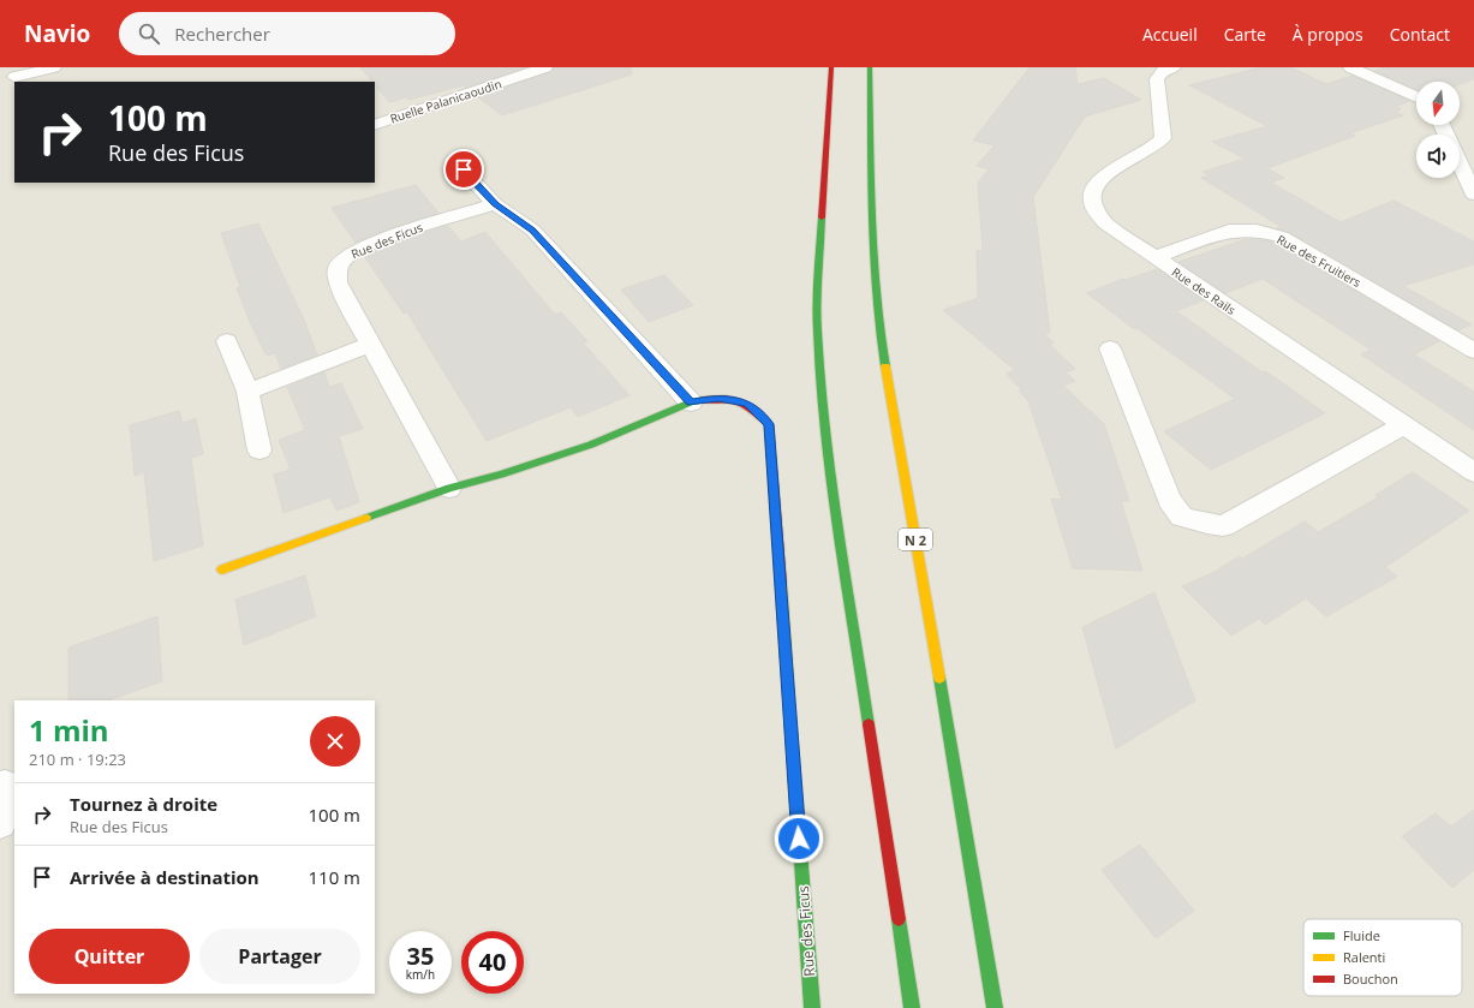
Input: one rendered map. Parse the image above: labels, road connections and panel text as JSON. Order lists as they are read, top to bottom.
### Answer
{
  "streets": {
    "main road": ["Rue des Ficus", "N 2"],
    "street": ["Ruelle Palanicaoudin", "Rue des Fruitiers", "Rue des Rails"]
  },
  "crossings": [
    ["Rue des Fruitiers", "Rue des Rails"]
  ],
  "legend": ["Fluide", "Ralenti", "Bouchon"],
  "north": "bottom",
  "page": {
    "header": "Navio",
    "search": "Rechercher",
    "nav": [
      "Accueil",
      "Carte",
      "À propos",
      "Contact"
    ],
    "turn": ["100 m", "Rue des Ficus"],
    "heading": ["1 min", "210 m · 19:23"],
    "list": [
      {
        "name": "Tournez à droite",
        "note": "Rue des Ficus",
        "value": "100 m"
      },
      {
        "name": "Arrivée à destination",
        "value": "110 m"
      }
    ],
    "buttons": ["Quitter", "Partager"],
    "speed": "35 km/h",
    "limit": "40"
  }
}
